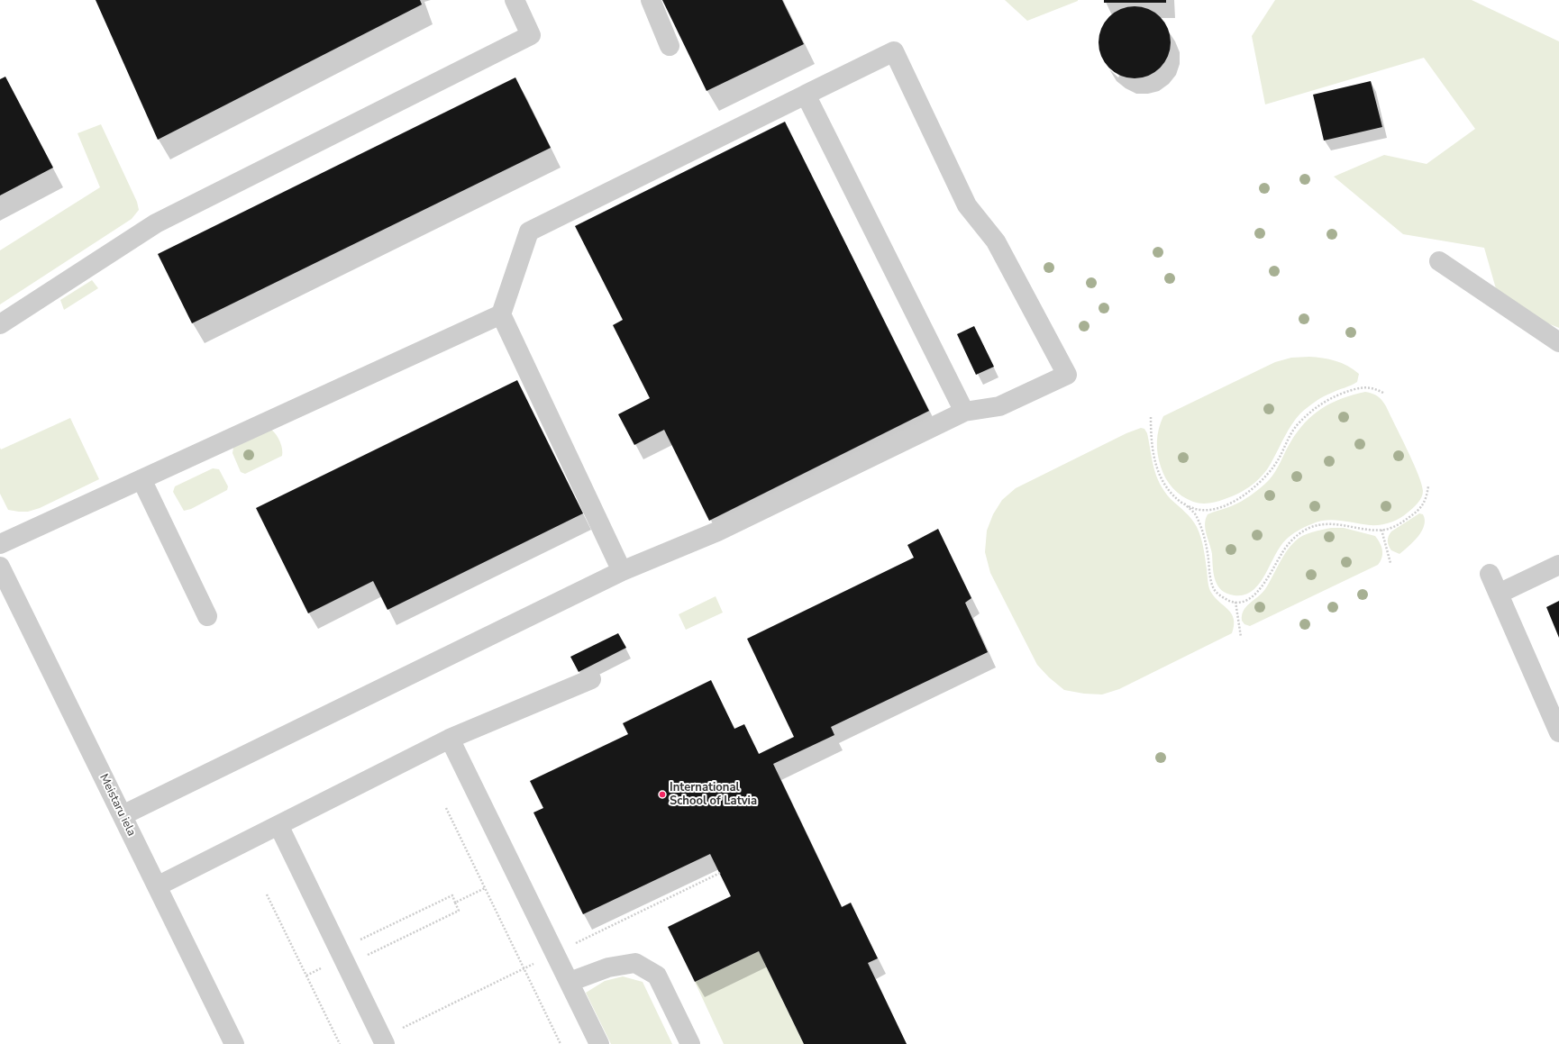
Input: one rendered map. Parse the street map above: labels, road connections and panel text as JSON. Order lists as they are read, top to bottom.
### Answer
{
  "streets": {
    "street": ["Meistaru iela"]
  },
  "places": ["International School of Latvia"]
}
